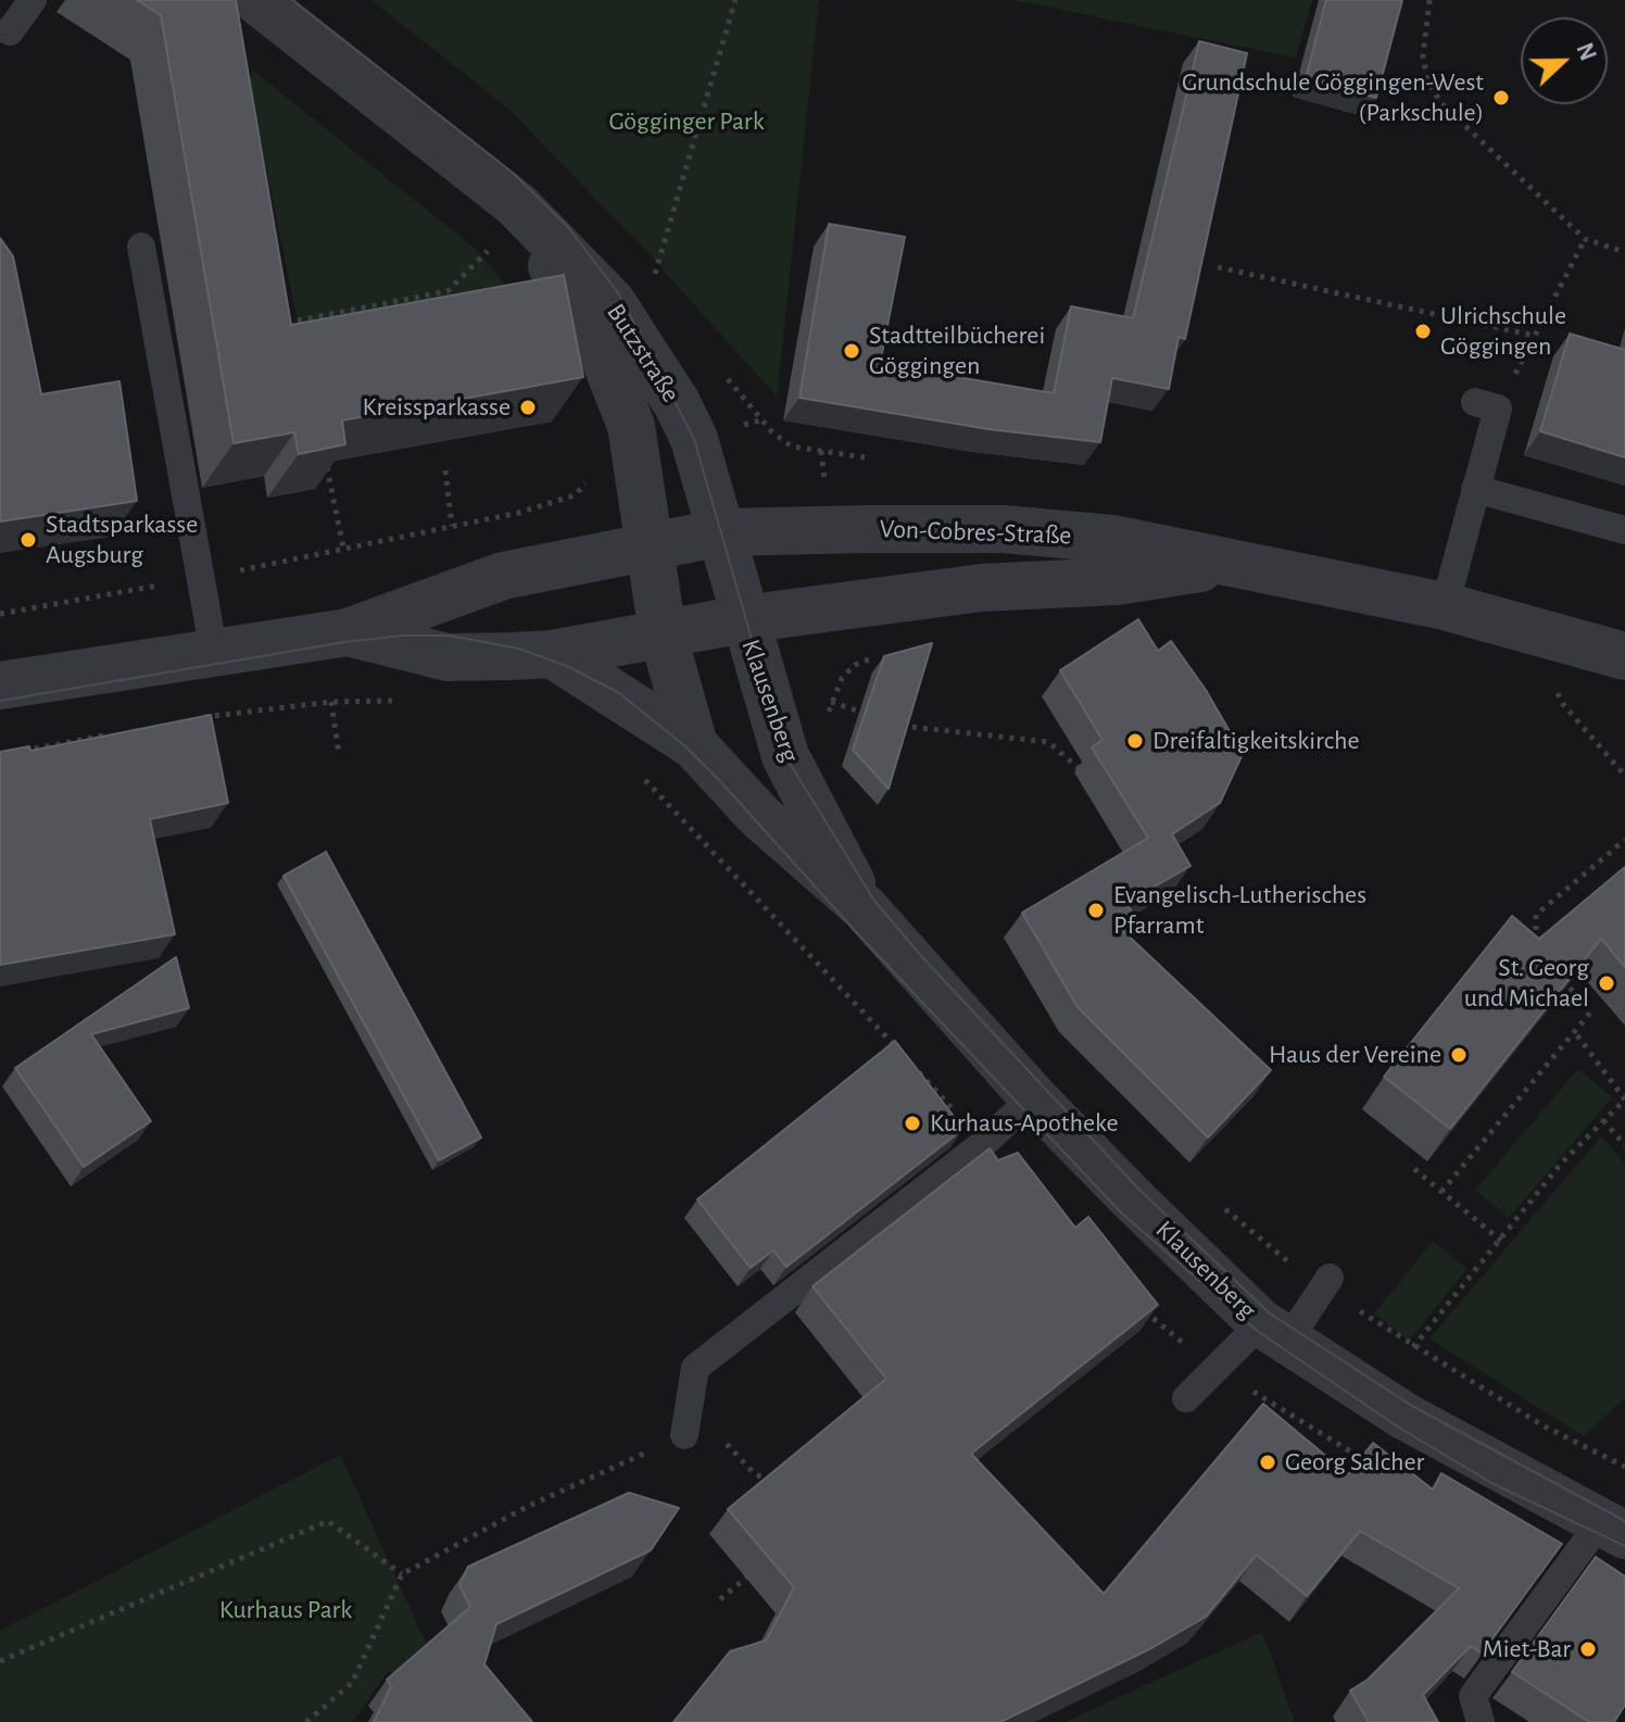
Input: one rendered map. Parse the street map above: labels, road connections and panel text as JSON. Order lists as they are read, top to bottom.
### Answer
{
  "streets": {
    "street": ["Butzstraße", "Von-Cobres-Straße", "Klausenberg"]
  },
  "crossings": [
    ["Butzstraße", "Von-Cobres-Straße"],
    ["Butzstraße", "Klausenberg"],
    ["Von-Cobres-Straße", "Klausenberg"]
  ],
  "parks": ["Gögginger Park", "Kurhaus Park"],
  "places": [
    "Grundschule Göggingen-West (Parkschule)",
    "Ulrichschule Göggingen",
    "Stadtteilbücherei Göggingen",
    "Kreissparkasse",
    "Stadtsparkasse Augsburg",
    "Dreifaltigkeitskirche",
    "Evangelisch-Lutherisches Pfarramt",
    "St. Georg und Michael",
    "Haus der Vereine",
    "Kurhaus-Apotheke",
    "Georg Salcher",
    "Miet-Bar"
  ],
  "north": "right"
}
